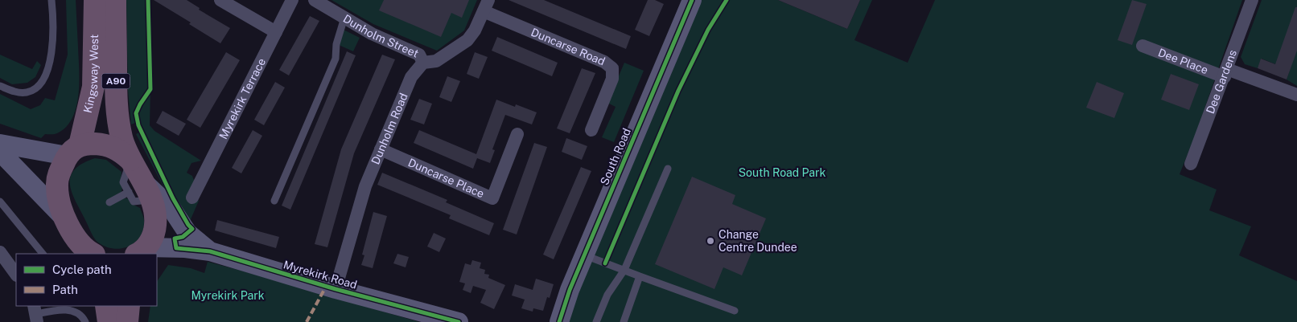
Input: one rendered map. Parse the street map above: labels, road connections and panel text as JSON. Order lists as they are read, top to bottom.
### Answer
{
  "streets": {
    "highway": ["Kingsway West", "A90"],
    "street": [
      "Dunholm Street",
      "Duncarse Road",
      "Dee Place",
      "Dee Gardens",
      "Myrekirk Terrace",
      "Dunholm Road",
      "South Road",
      "Duncarse Place",
      "Myrekirk Road"
    ]
  },
  "crossings": [
    ["Dunholm Street", "Dunholm Road"],
    ["Dee Place", "Dee Gardens"],
    ["Kingsway West", "Myrekirk Road"],
    ["Dunholm Road", "Duncarse Place"],
    ["Dunholm Road", "Myrekirk Road"]
  ],
  "parks": ["South Road Park", "Myrekirk Park"],
  "places": ["Change Centre Dundee"],
  "legend": ["Cycle path", "Path"]
}
